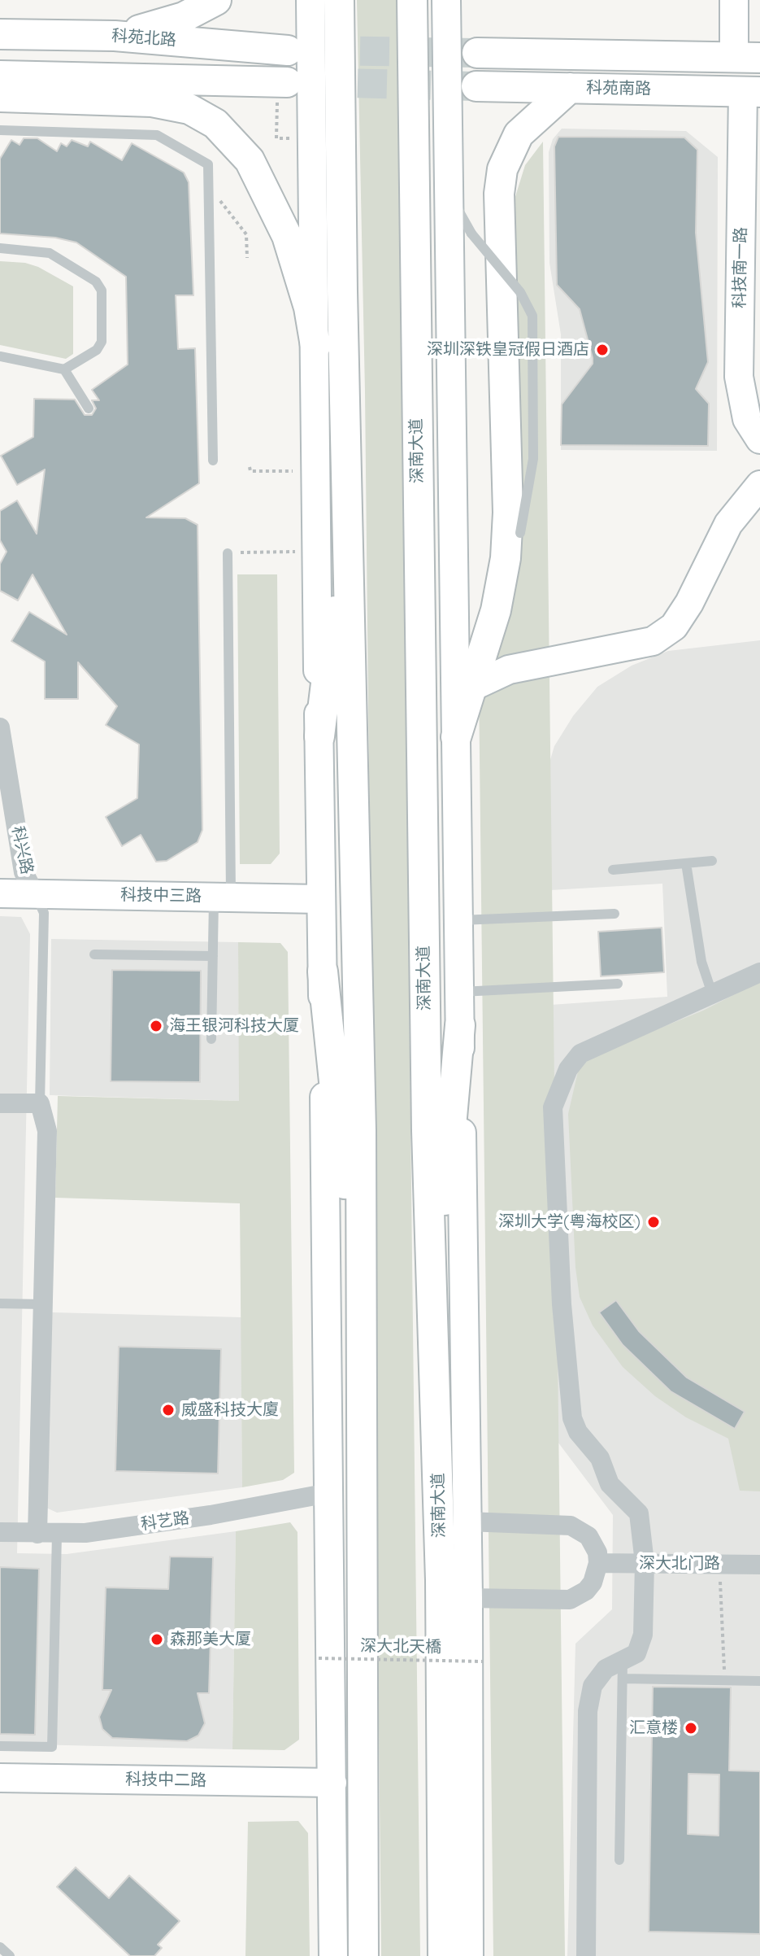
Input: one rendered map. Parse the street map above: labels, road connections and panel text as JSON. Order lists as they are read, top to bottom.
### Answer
{
  "streets": {
    "main road": [
      "科苑北路",
      "科苑南路",
      "科技南一路",
      "深南大道",
      "科技中三路",
      "科技中二路"
    ],
    "street": ["科兴路", "科艺路", "深大北门路"],
    "path": ["深大北天橋"]
  },
  "crossings": [
    ["科苑南路", "科技南一路"],
    ["科兴路", "科技中三路"]
  ],
  "places": [
    "深圳深铁皇冠假日酒店",
    "海王银河科技大厦",
    "深圳大学(粤海校区)",
    "威盛科技大廈",
    "森那美大厦",
    "汇意楼"
  ]
}
